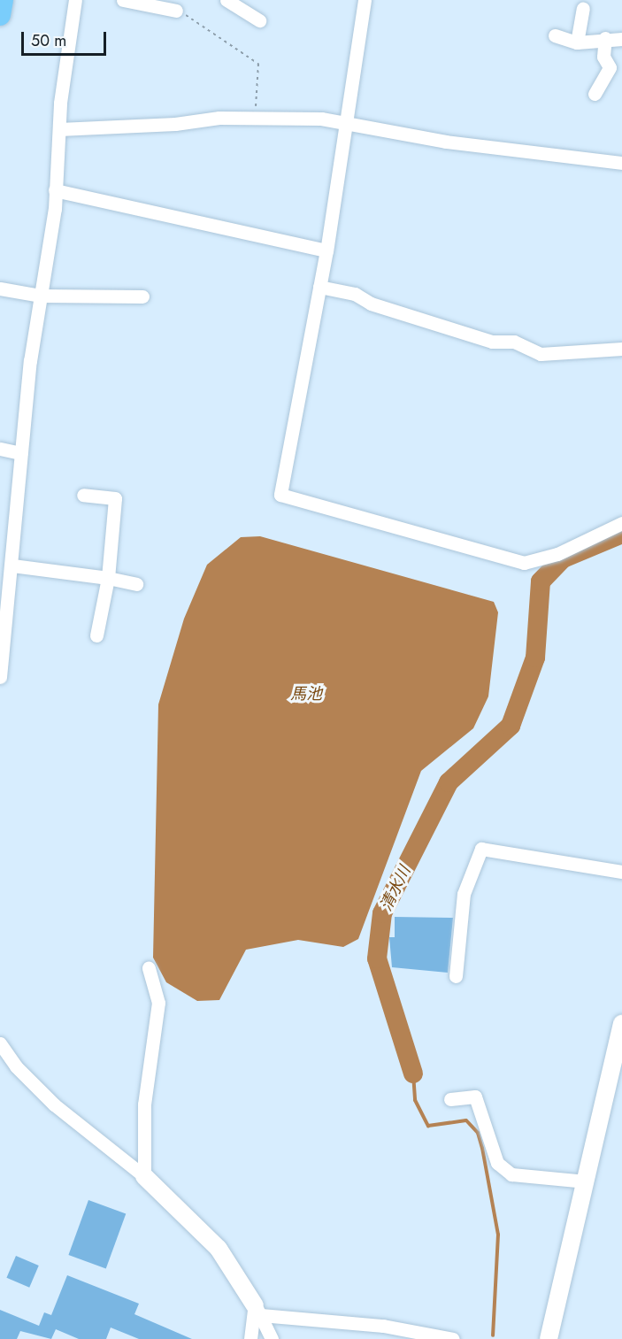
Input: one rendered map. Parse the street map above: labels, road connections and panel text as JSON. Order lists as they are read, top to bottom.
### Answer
{
  "water": ["馬池", "清水川"],
  "scale_bar": "50 m"
}
